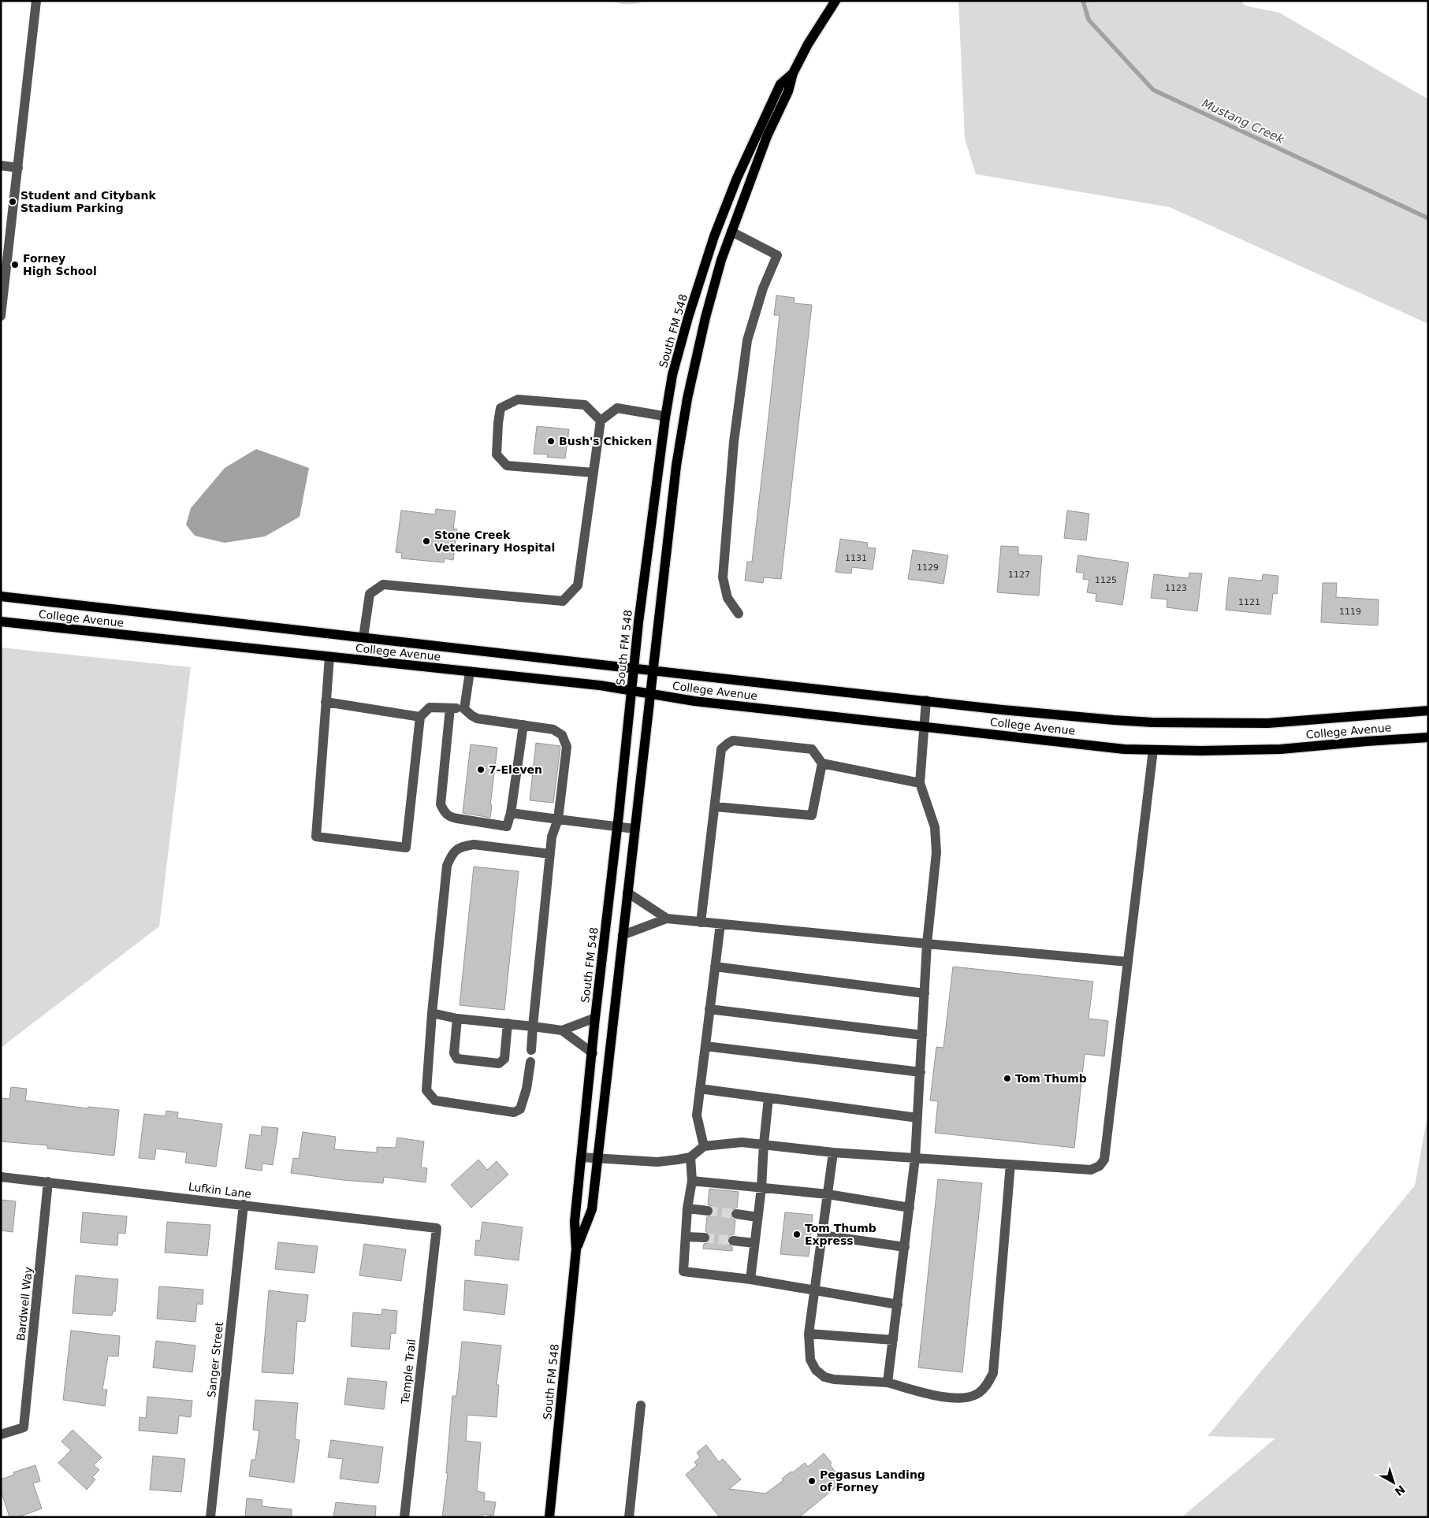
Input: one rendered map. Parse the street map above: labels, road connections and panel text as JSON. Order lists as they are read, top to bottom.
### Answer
{
  "streets": {
    "main road": ["South FM 548", "College Avenue"],
    "street": [
      "Lufkin Lane",
      "Bardwell Way",
      "Sanger Street",
      "Temple Trail"
    ]
  },
  "crossings": [
    ["South FM 548", "College Avenue"],
    ["Lufkin Lane", "Bardwell Way"],
    ["Lufkin Lane", "Sanger Street"],
    ["Lufkin Lane", "Temple Trail"]
  ],
  "water": ["Mustang Creek"],
  "places": [
    "Student and Citybank Stadium Parking",
    "Forney High School",
    "Bush's Chicken",
    "Stone Creek Veterinary Hospital",
    "7-Eleven",
    "Tom Thumb",
    "Tom Thumb Express",
    "Pegasus Landing of Forney"
  ],
  "house_numbers": [
    "1131",
    "1129",
    "1127",
    "1125",
    "1123",
    "1121",
    "1119"
  ],
  "north": "bottom right"
}
